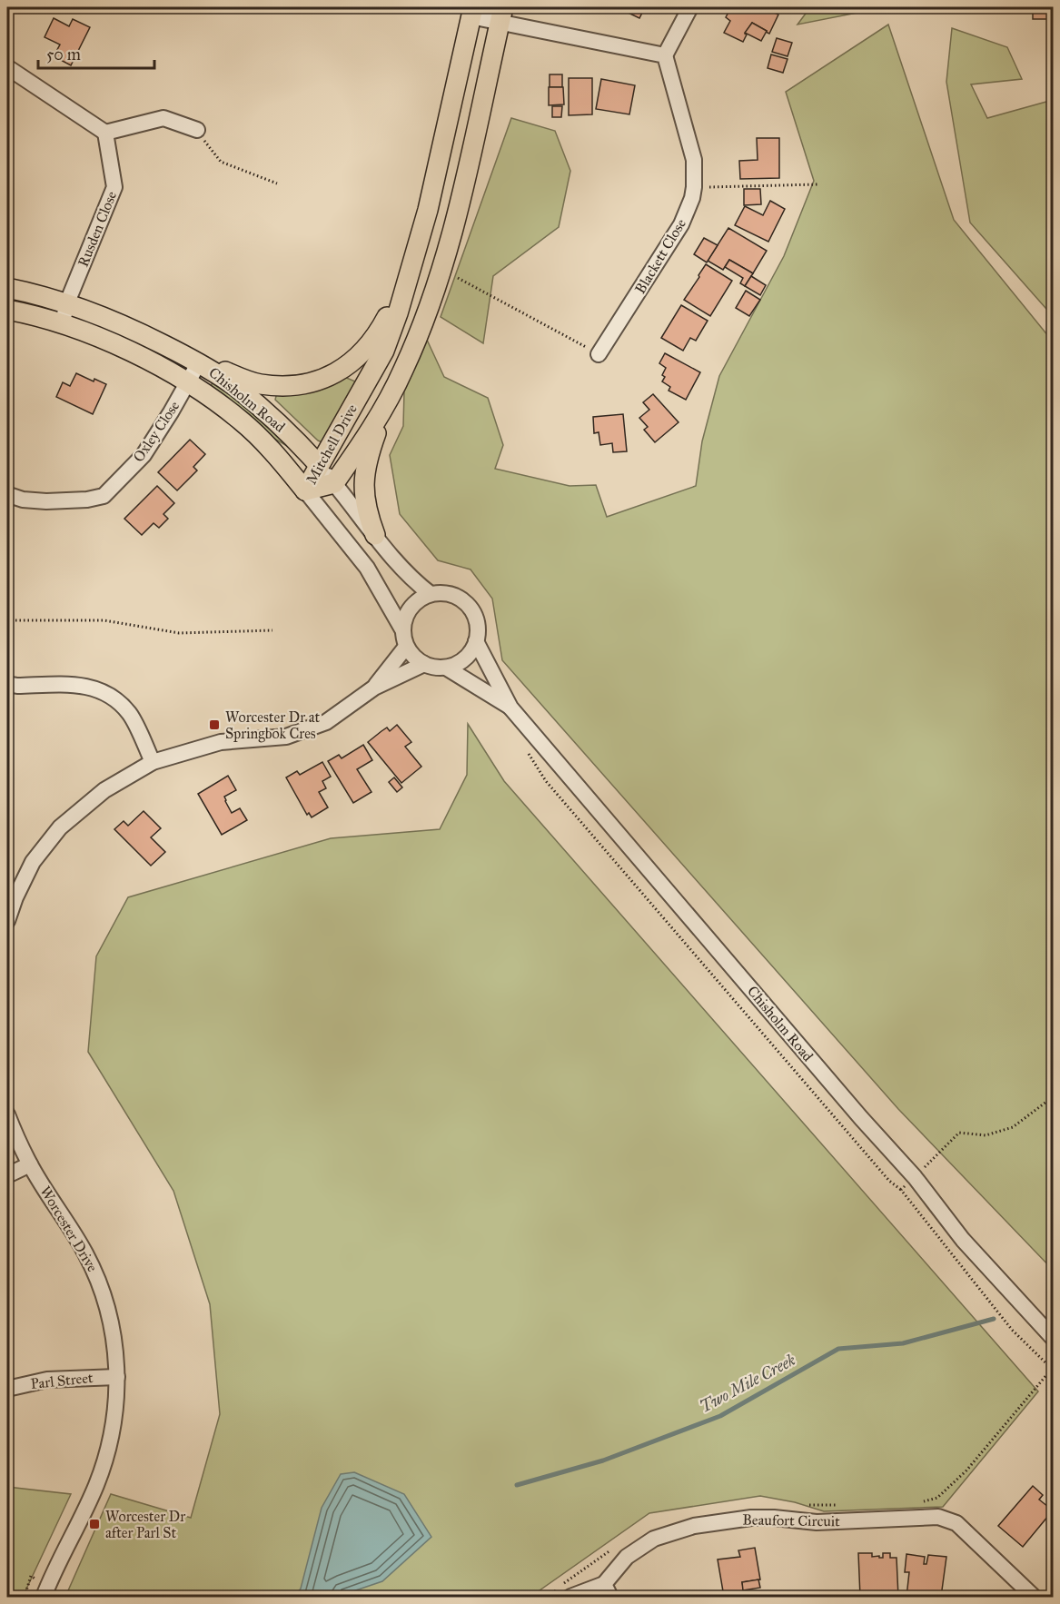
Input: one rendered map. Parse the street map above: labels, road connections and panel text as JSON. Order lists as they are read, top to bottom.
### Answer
{
  "streets": {
    "main road": ["Chisholm Road", "Mitchell Drive"],
    "street": [
      "Rusden Close",
      "Blackett Close",
      "Oxley Close",
      "Worcester Drive",
      "Parl Street",
      "Beaufort Circuit"
    ]
  },
  "crossings": [
    ["Rusden Close", "Chisholm Road"],
    ["Chisholm Road", "Oxley Close"],
    ["Chisholm Road", "Mitchell Drive"],
    ["Worcester Drive", "Parl Street"]
  ],
  "water": ["Two Mile Creek"],
  "places": {
    "transit": ["Worcester Dr at Springbok Cres", "Worcester Dr after Parl St"]
  },
  "scale_bar": "50 m"
}
